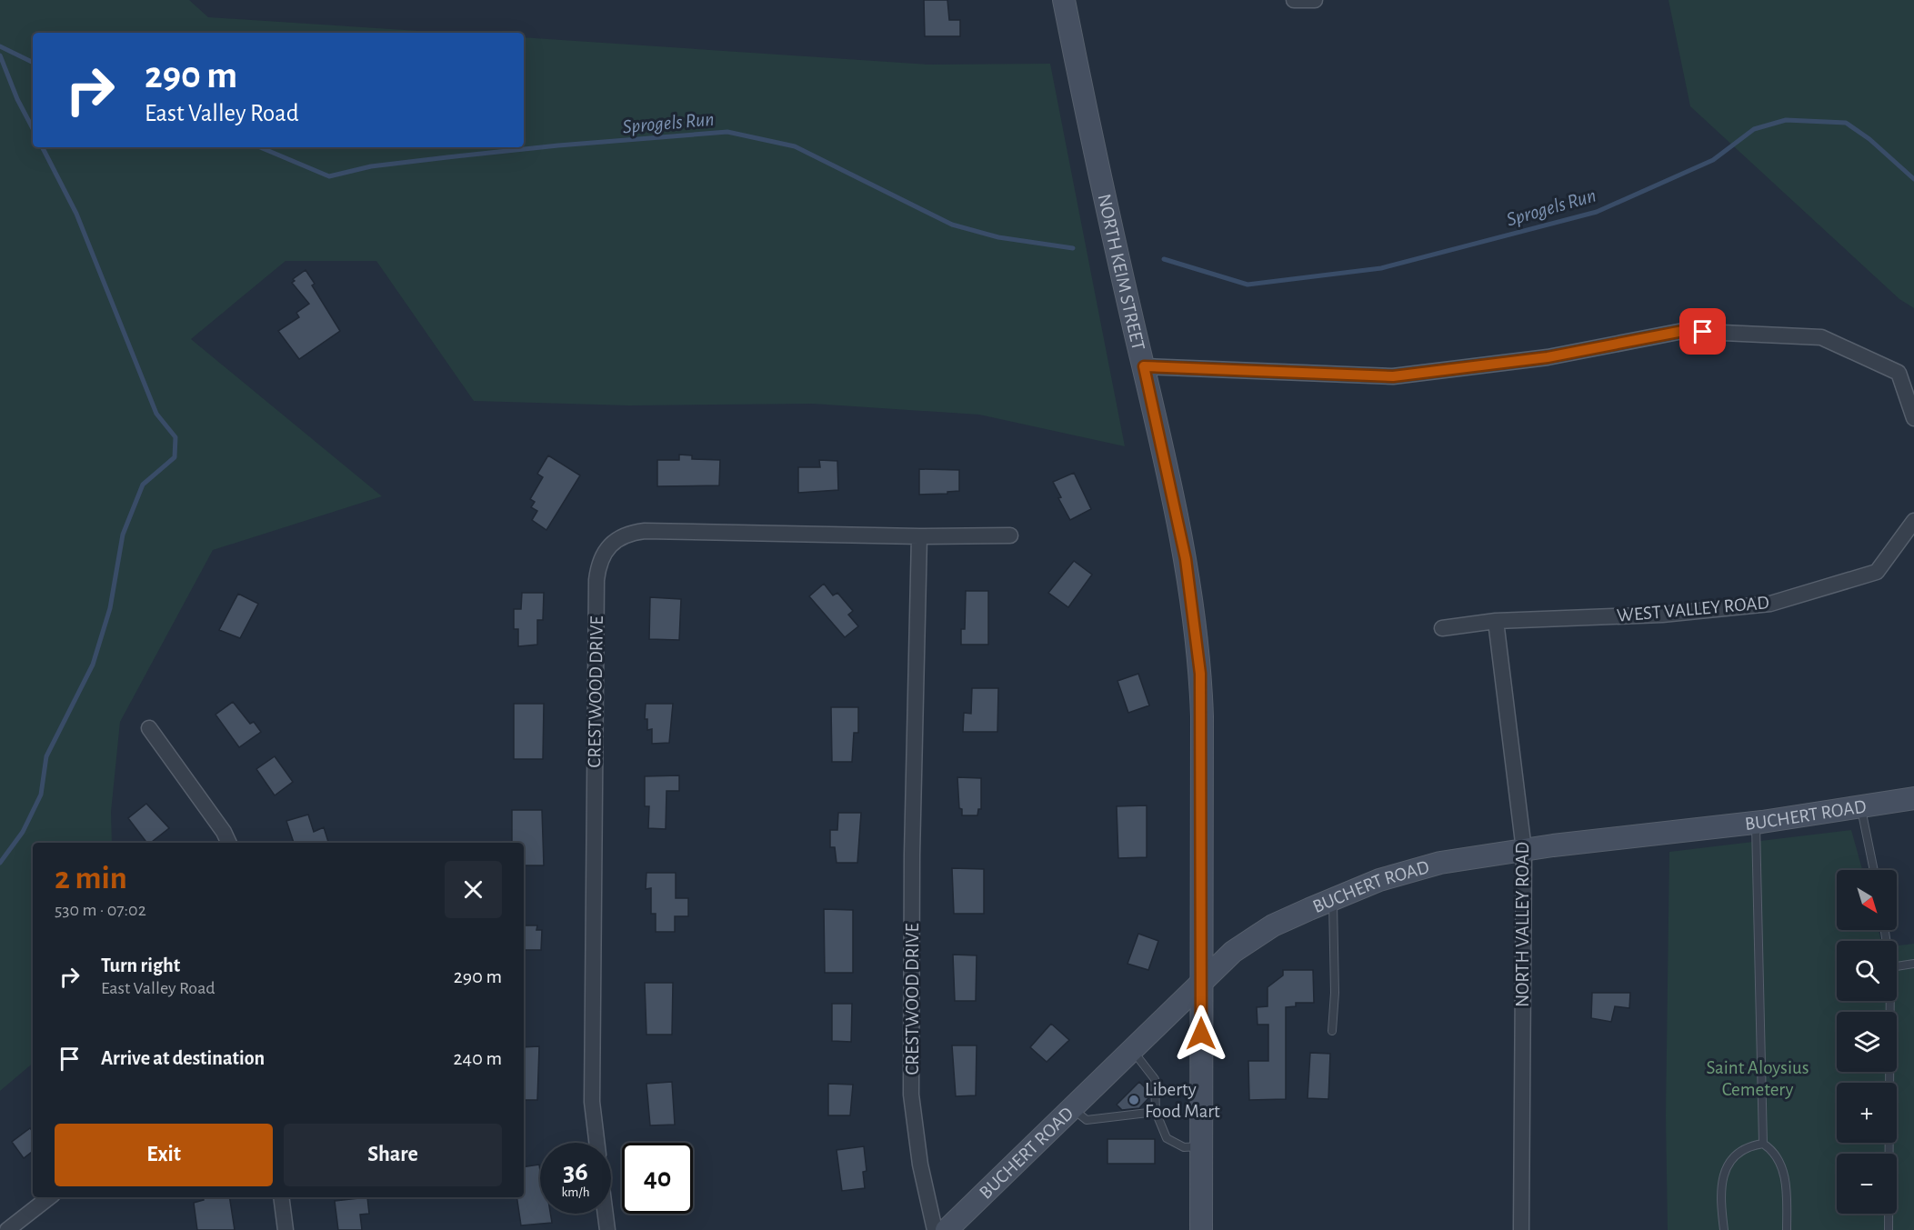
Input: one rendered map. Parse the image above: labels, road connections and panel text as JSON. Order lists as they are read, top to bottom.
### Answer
{
  "streets": {
    "street": [
      "NORTH KEIM STREET",
      "WEST VALLEY ROAD",
      "CRESTWOOD DRIVE",
      "BUCHERT ROAD",
      "NORTH VALLEY ROAD"
    ]
  },
  "crossings": [
    ["NORTH KEIM STREET", "BUCHERT ROAD"],
    ["WEST VALLEY ROAD", "NORTH VALLEY ROAD"],
    ["BUCHERT ROAD", "NORTH VALLEY ROAD"]
  ],
  "water": ["Sprogels Run"],
  "parks": ["Saint Aloysius Cemetery"],
  "places": ["Liberty Food Mart"],
  "north": "bottom right",
  "page": {
    "turn": ["290 m", "East Valley Road"],
    "heading": ["2 min", "530 m · 07:02"],
    "map_buttons": ["+", "−"],
    "list": [
      {
        "name": "Turn right",
        "note": "East Valley Road",
        "value": "290 m"
      },
      {
        "name": "Arrive at destination",
        "value": "240 m"
      }
    ],
    "buttons": ["Exit", "Share"],
    "speed": "36 km/h",
    "limit": "40"
  }
}
